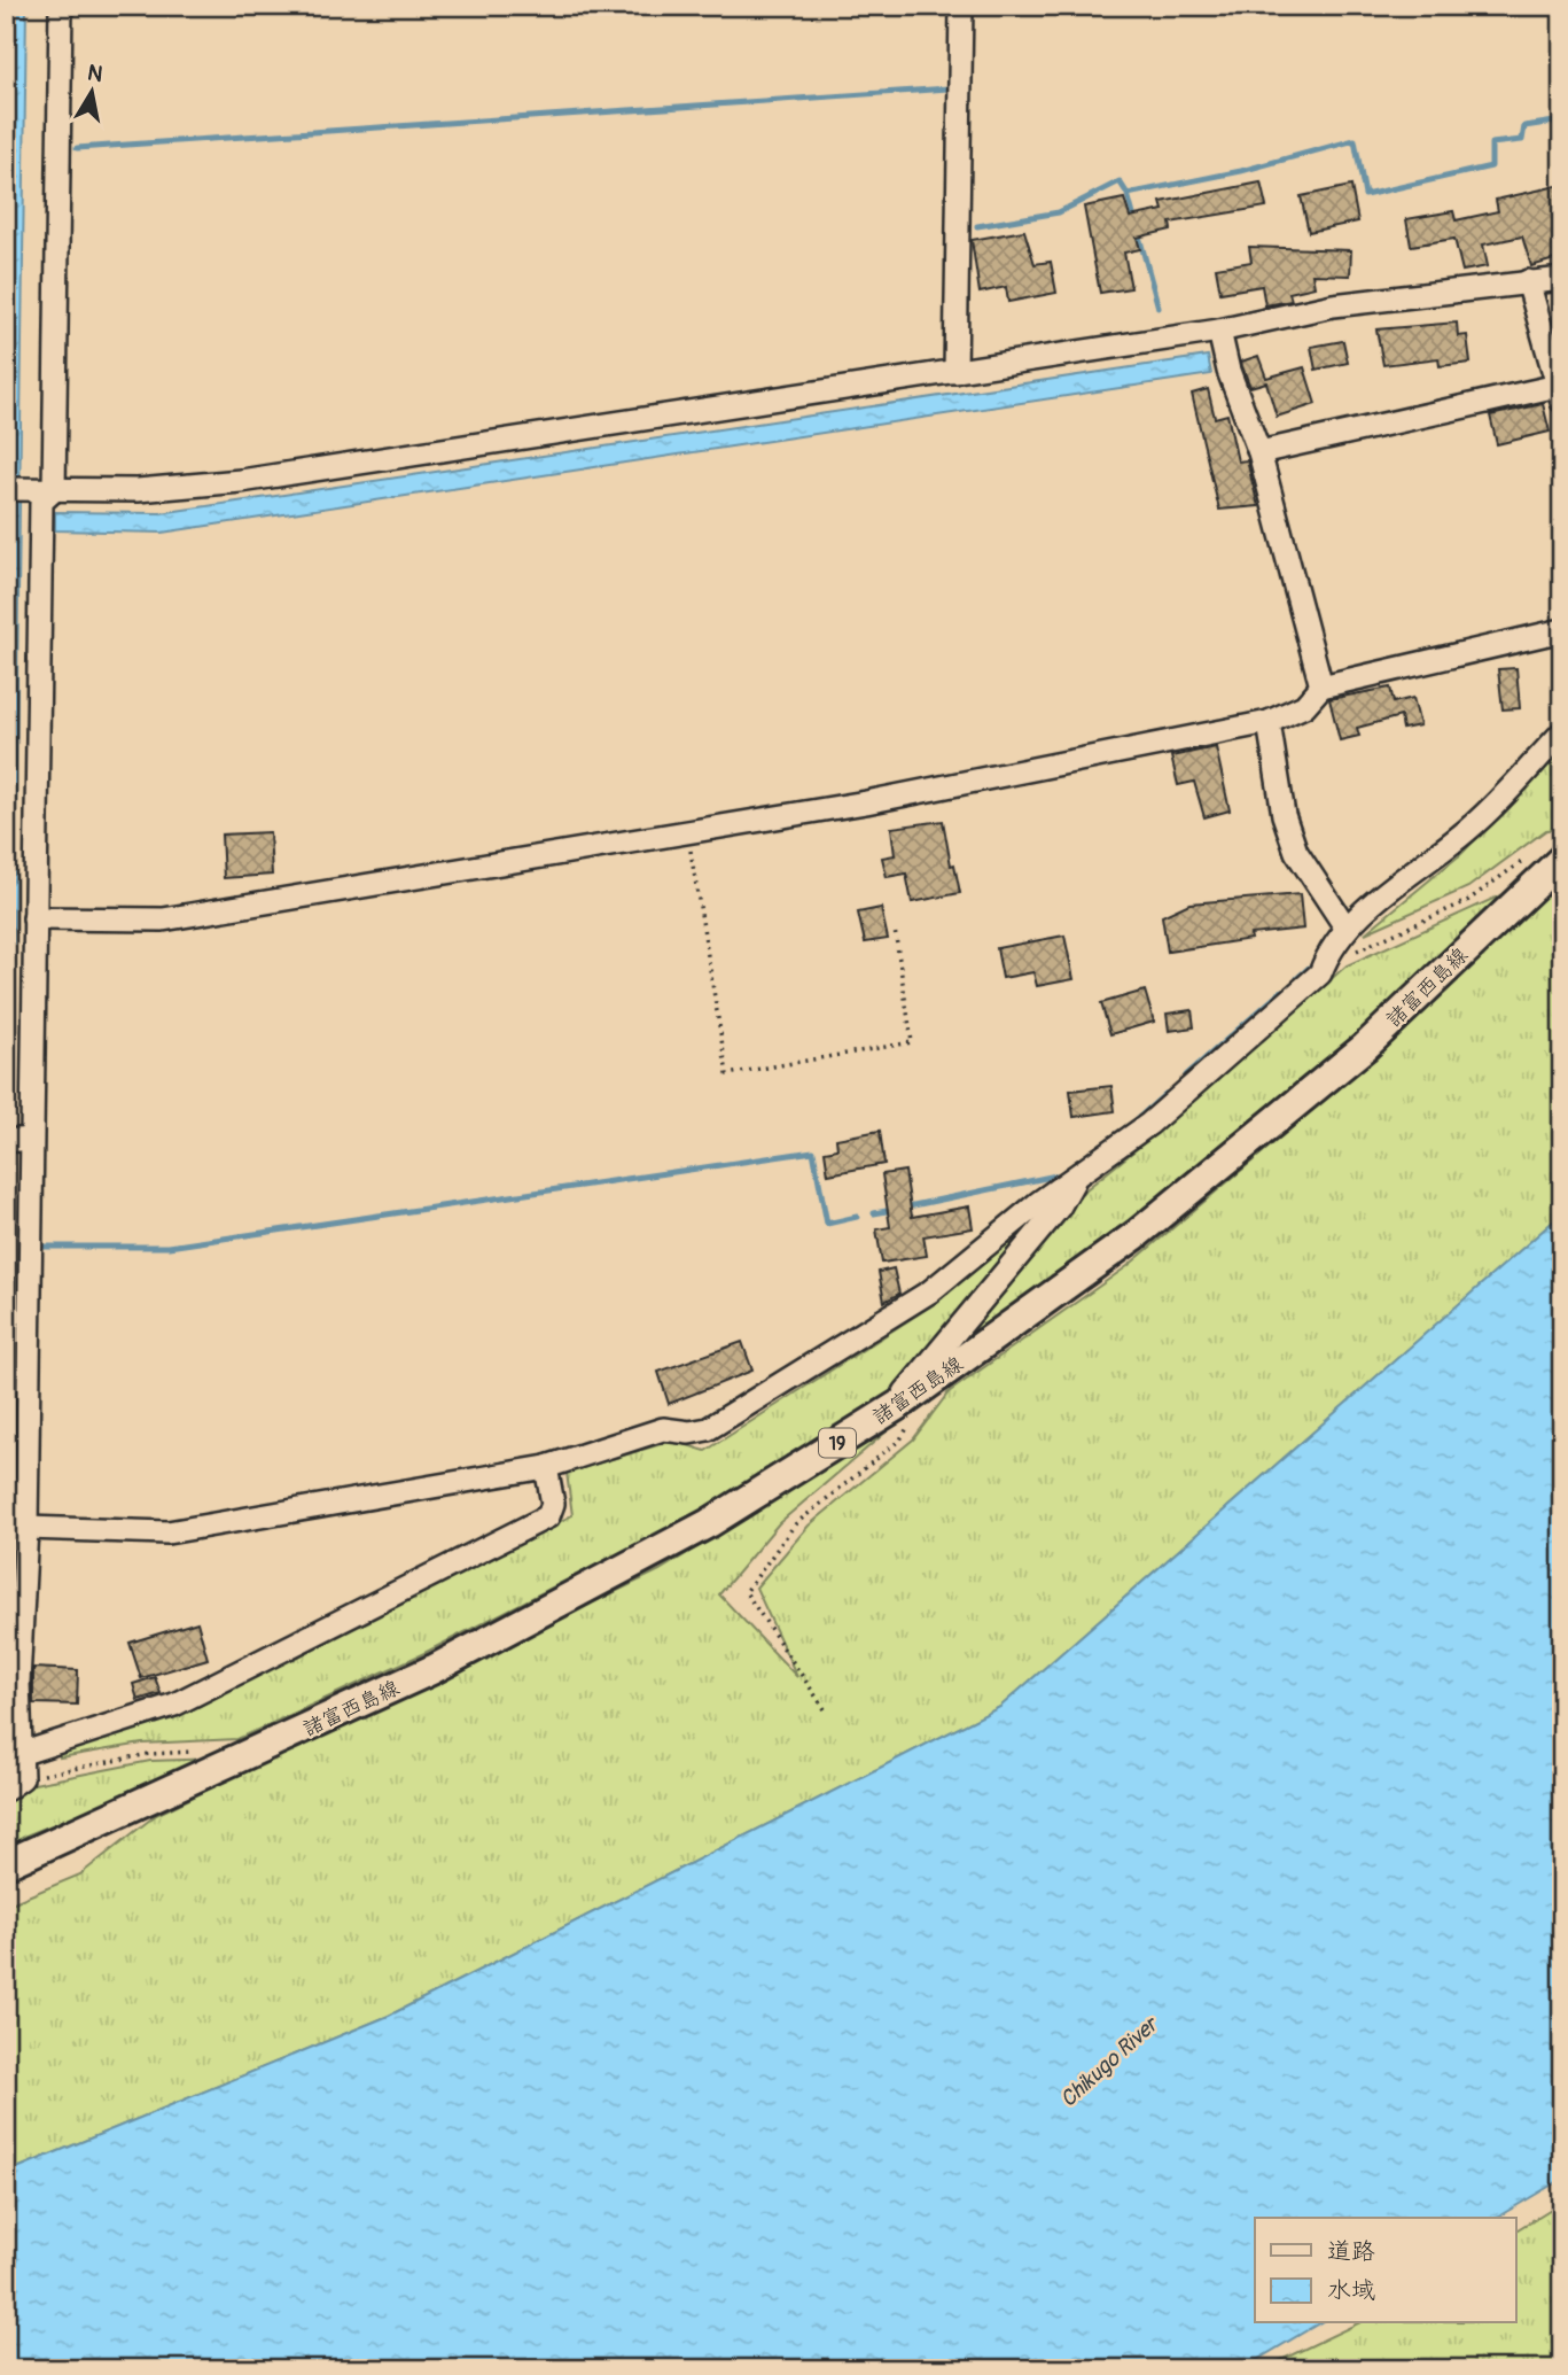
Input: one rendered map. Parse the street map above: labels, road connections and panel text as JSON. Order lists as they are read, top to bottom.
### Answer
{
  "streets": {
    "main road": ["諸富西島線", "19"]
  },
  "water": ["Chikugo River"],
  "legend": ["道路", "水域"],
  "north": "top"
}
